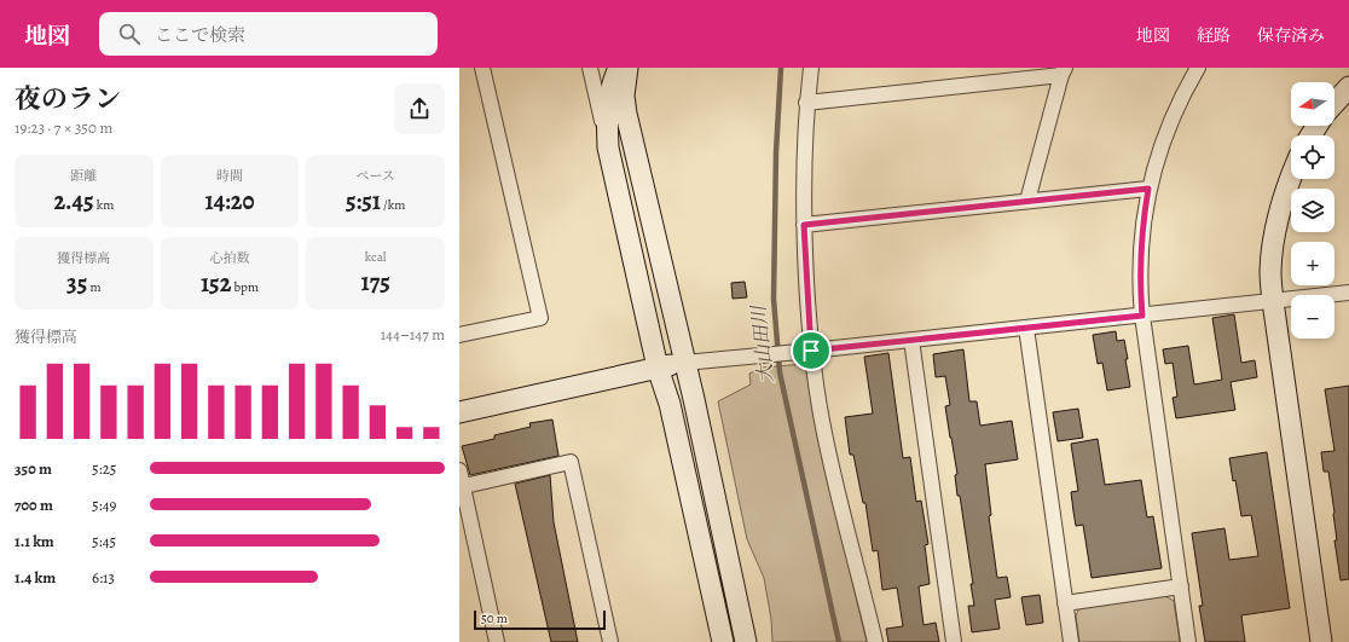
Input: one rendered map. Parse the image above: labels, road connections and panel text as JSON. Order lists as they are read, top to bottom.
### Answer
{
  "water": ["大山田川"],
  "scale_bar": "50 m",
  "north": "left",
  "page": {
    "header": "地図",
    "search": "ここで検索",
    "nav": ["地図", "経路", "保存済み"],
    "heading": ["夜のラン", "19:23 · 7 × 350 m"],
    "map_buttons": ["+", "−"],
    "stats": [
      ["距離", "2.45 km"],
      ["時間", "14:20"],
      ["ペース", "5:51 /km"],
      ["獲得標高", "35 m"],
      ["心拍数", "152 bpm"],
      ["kcal", "175"]
    ],
    "chart": ["獲得標高", "144–147 m"],
    "list": [
      {
        "name": "350 m",
        "note": "5:25"
      },
      {
        "name": "700 m",
        "note": "5:49"
      },
      {
        "name": "1.1 km",
        "note": "5:45"
      },
      {
        "name": "1.4 km",
        "note": "6:13"
      }
    ],
    "scale": "50 m"
  }
}
